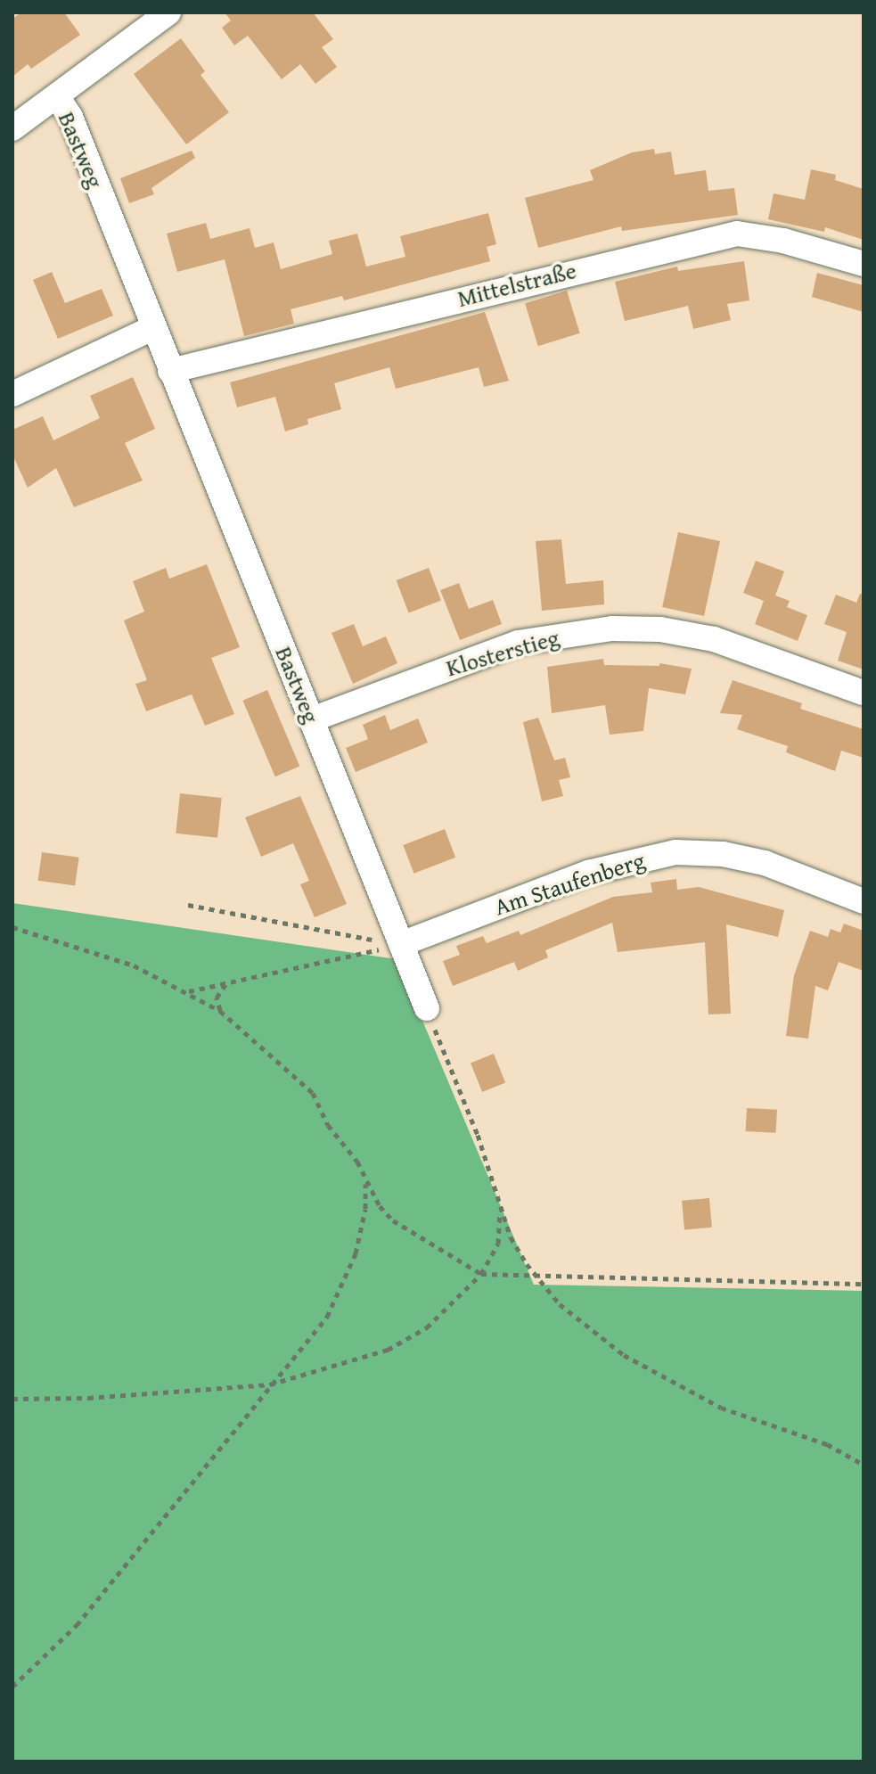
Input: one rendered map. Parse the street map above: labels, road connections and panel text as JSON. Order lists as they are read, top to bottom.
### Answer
{
  "streets": {
    "street": [
      "Bastweg",
      "Mittelstraße",
      "Klosterstieg",
      "Am Staufenberg"
    ]
  },
  "crossings": [
    ["Bastweg", "Mittelstraße"],
    ["Bastweg", "Klosterstieg"],
    ["Bastweg", "Am Staufenberg"]
  ]
}
